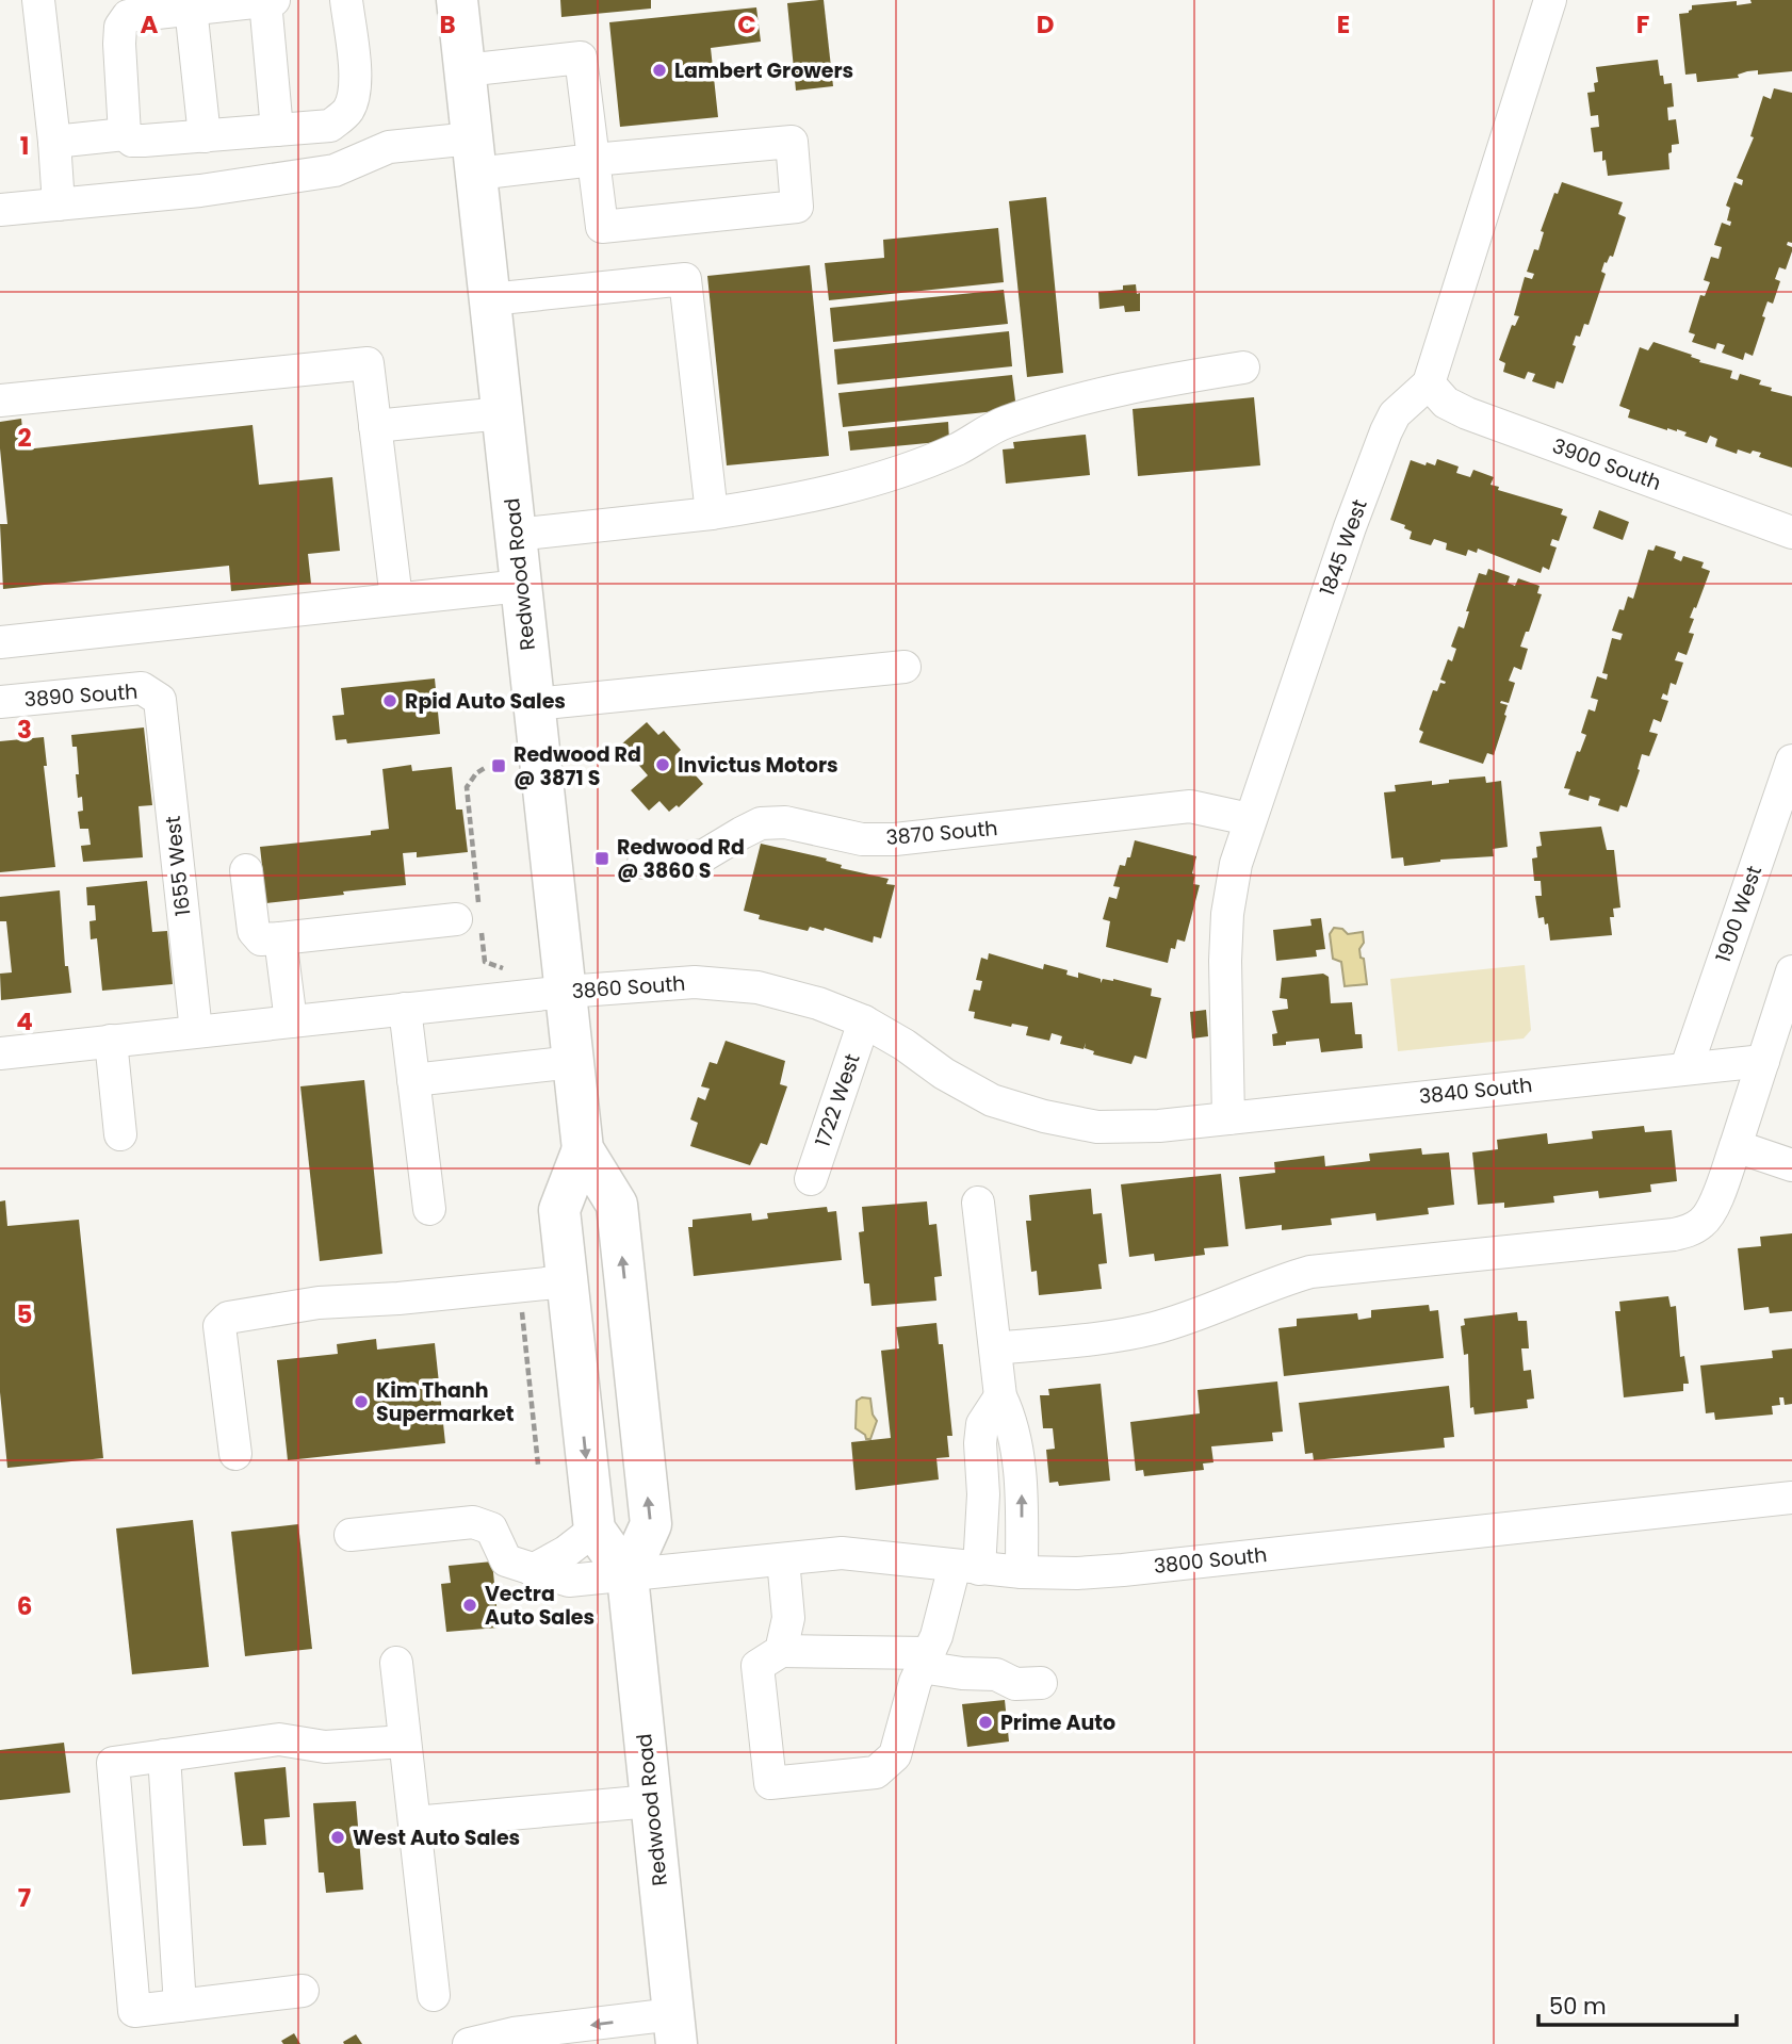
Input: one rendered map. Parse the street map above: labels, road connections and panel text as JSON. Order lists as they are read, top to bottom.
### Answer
{
  "streets": {
    "main road": ["Redwood Road"],
    "street": [
      "3900 South",
      "1845 West",
      "3890 South",
      "3870 South",
      "1655 West",
      "1900 West",
      "3860 South",
      "3840 South",
      "1722 West",
      "3800 South"
    ]
  },
  "crossings": [
    ["3900 South", "1845 West"],
    ["1845 West", "3870 South"],
    ["1845 West", "3860 South"],
    ["1845 West", "3840 South"],
    ["Redwood Road", "3860 South"],
    ["Redwood Road", "3800 South"],
    ["3890 South", "1655 West"],
    ["1655 West", "3860 South"],
    ["1900 West", "3840 South"],
    ["3860 South", "3840 South"],
    ["3860 South", "1722 West"]
  ],
  "places": {
    "other": [
      "Lambert Growers",
      "Rpid Auto Sales",
      "Invictus Motors",
      "Kim Thanh Supermarket",
      "Vectra Auto Sales",
      "Prime Auto",
      "West Auto Sales"
    ],
    "transit": ["Redwood Rd @ 3871 S", "Redwood Rd @ 3860 S"]
  },
  "scale_bar": "50 m",
  "grid": {
    "columns": [
      "A",
      "B",
      "C",
      "D",
      "E",
      "F"
    ],
    "rows": [
      "1",
      "2",
      "3",
      "4",
      "5",
      "6",
      "7"
    ]
  }
}
